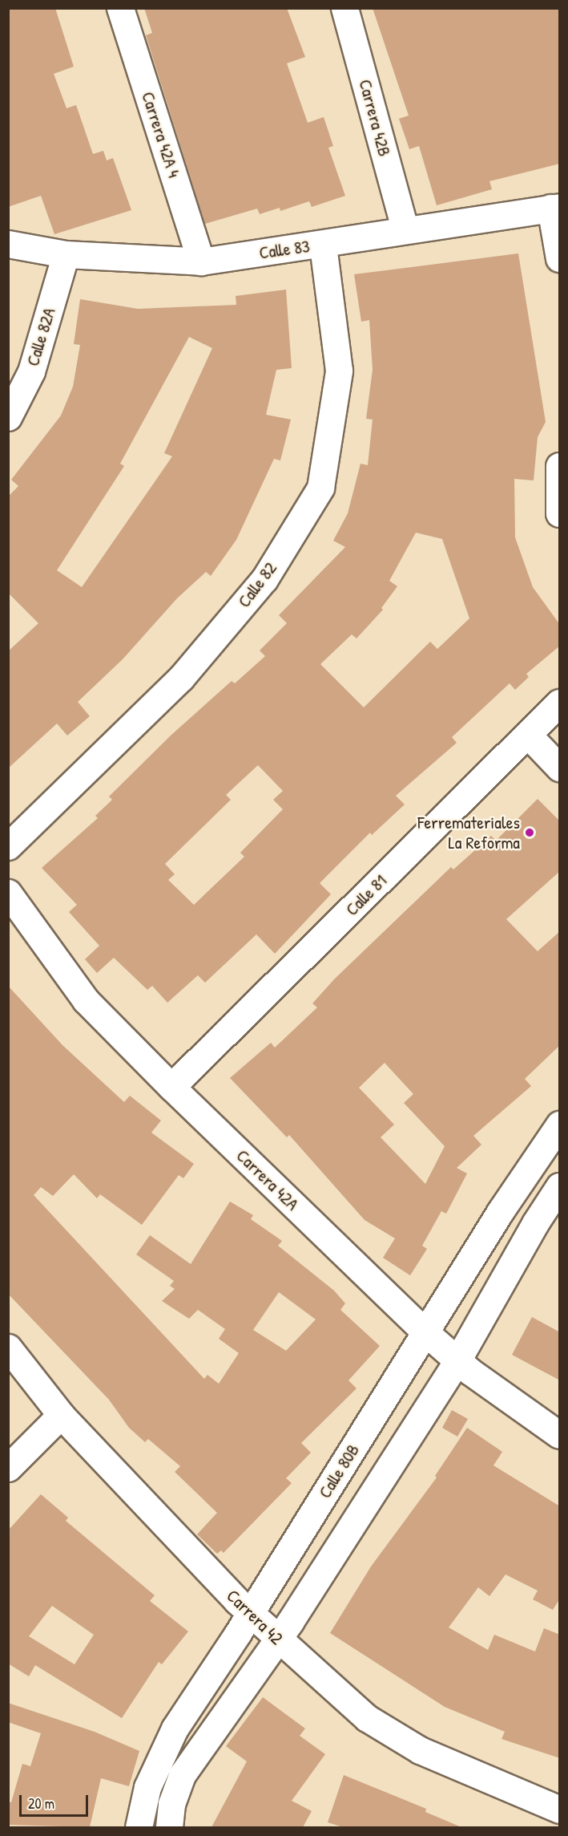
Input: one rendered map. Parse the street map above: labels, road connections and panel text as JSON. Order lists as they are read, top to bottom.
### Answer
{
  "streets": {
    "street": [
      "Carrera 42B",
      "Carrera 42A 4",
      "Calle 83",
      "Calle 82A",
      "Calle 82",
      "Calle 81",
      "Carrera 42A",
      "Calle 80B",
      "Carrera 42"
    ]
  },
  "crossings": [
    ["Carrera 42B", "Calle 83"],
    ["Carrera 42A 4", "Calle 83"],
    ["Calle 83", "Calle 82A"],
    ["Calle 83", "Calle 82"],
    ["Calle 81", "Carrera 42A"],
    ["Carrera 42A", "Calle 80B"],
    ["Calle 80B", "Carrera 42"]
  ],
  "places": ["Ferremateriales La Reforma"],
  "scale_bar": "20 m"
}
